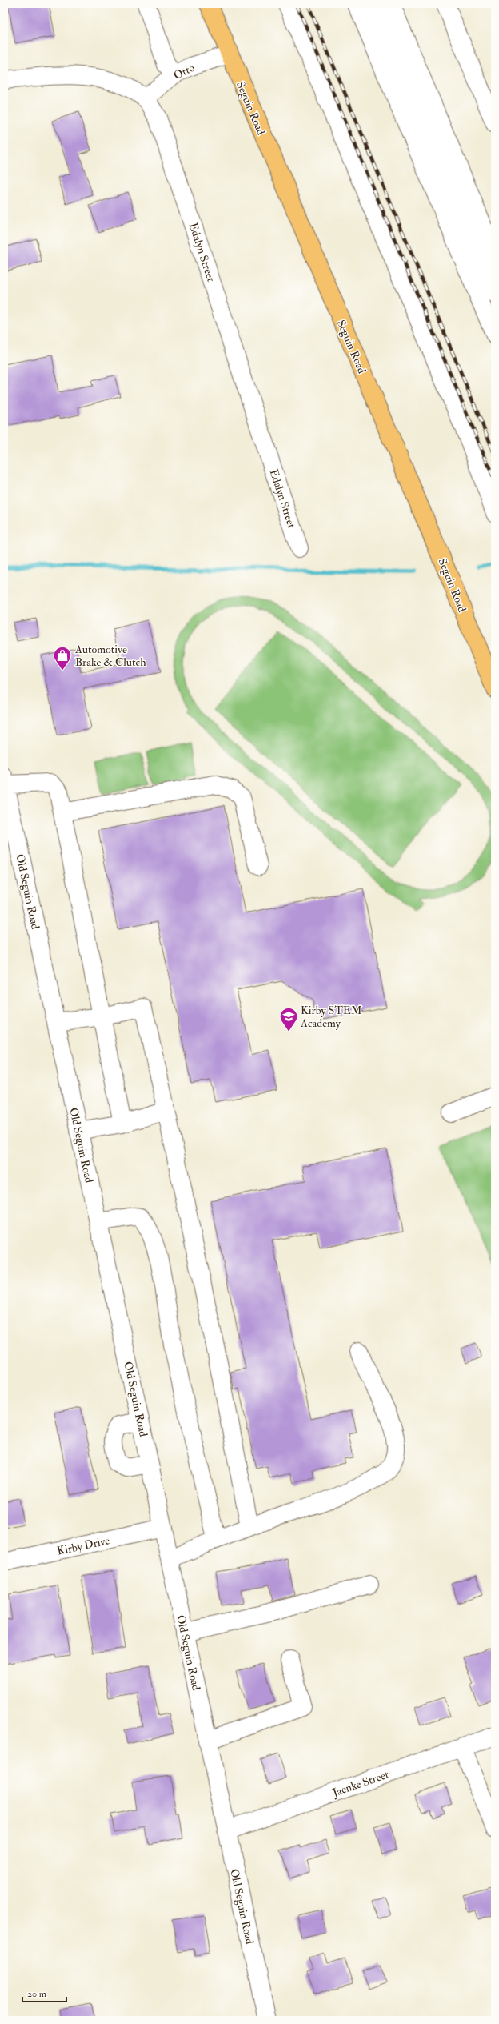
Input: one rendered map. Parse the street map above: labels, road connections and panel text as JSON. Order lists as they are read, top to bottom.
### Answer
{
  "streets": {
    "main road": ["Seguin Road"],
    "street": [
      "Otto",
      "Edalyn Street",
      "Old Seguin Road",
      "Kirby Drive",
      "Jaenke Street"
    ]
  },
  "crossings": [
    ["Otto", "Seguin Road"],
    ["Otto", "Edalyn Street"],
    ["Old Seguin Road", "Kirby Drive"],
    ["Old Seguin Road", "Jaenke Street"]
  ],
  "places": {
    "shop": ["Automotive Brake & Clutch"],
    "school or university": ["Kirby STEM Academy"]
  },
  "scale_bar": "20 m"
}
